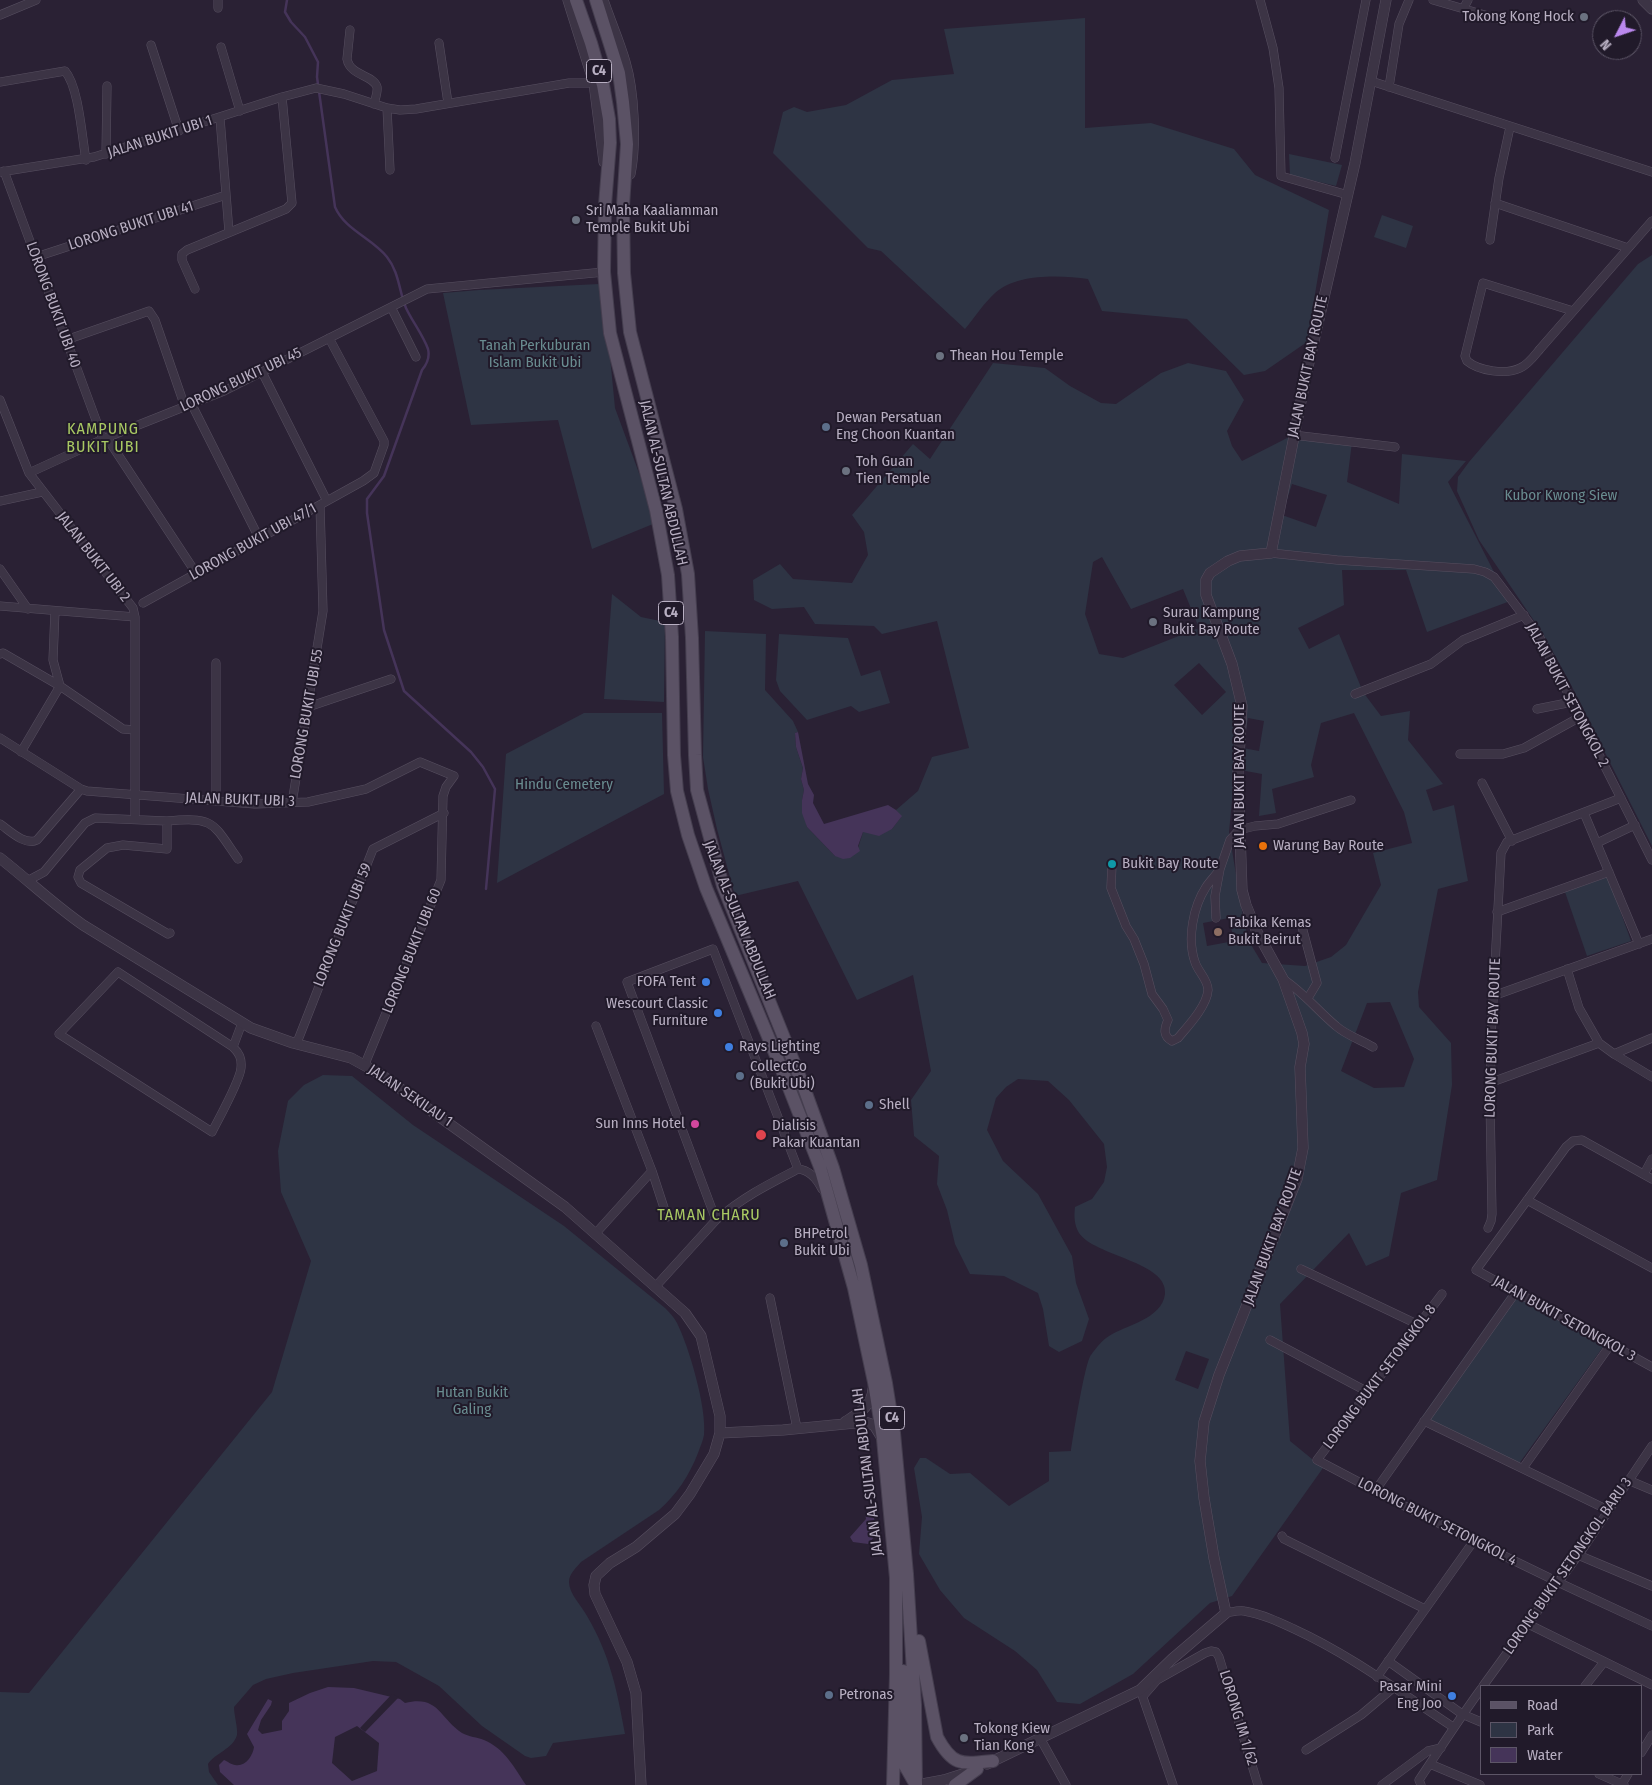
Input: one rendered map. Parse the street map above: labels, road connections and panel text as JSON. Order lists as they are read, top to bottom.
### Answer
{
  "streets": {
    "main road": ["C4", "JALAN AL-SULTAN ABDULLAH"],
    "street": [
      "JALAN BUKIT UBI 1",
      "LORONG BUKIT UBI 41",
      "LORONG BUKIT UBI 40",
      "JALAN BUKIT BAY ROUTE",
      "LORONG BUKIT UBI 45",
      "LORONG BUKIT UBI 47/1",
      "JALAN BUKIT UBI 2",
      "JALAN BUKIT SETONGKOL 2",
      "LORONG BUKIT UBI 55",
      "JALAN BUKIT UBI 3",
      "LORONG BUKIT UBI 59",
      "LORONG BUKIT UBI 60",
      "LORONG BUKIT BAY ROUTE",
      "JALAN SEKILAU 1",
      "JALAN BUKIT SETONGKOL 3",
      "LORONG BUKIT SETONGKOL 8",
      "LORONG BUKIT SETONGKOL 4",
      "LORONG BUKIT SETONGKOL BARU 3",
      "LORONG IM 1/62"
    ]
  },
  "crossings": [
    ["C4", "JALAN AL-SULTAN ABDULLAH"],
    ["JALAN BUKIT UBI 1", "LORONG BUKIT UBI 40"],
    ["LORONG BUKIT UBI 41", "LORONG BUKIT UBI 40"],
    ["LORONG BUKIT UBI 40", "LORONG BUKIT UBI 45"],
    ["LORONG BUKIT UBI 40", "LORONG BUKIT UBI 47/1"],
    ["JALAN BUKIT BAY ROUTE", "JALAN BUKIT SETONGKOL 2"],
    ["LORONG BUKIT UBI 45", "JALAN AL-SULTAN ABDULLAH"],
    ["LORONG BUKIT UBI 45", "LORONG BUKIT UBI 47/1"],
    ["LORONG BUKIT UBI 45", "JALAN BUKIT UBI 2"],
    ["LORONG BUKIT UBI 47/1", "LORONG BUKIT UBI 55"],
    ["JALAN BUKIT UBI 2", "JALAN BUKIT UBI 3"],
    ["LORONG BUKIT UBI 55", "JALAN BUKIT UBI 3"],
    ["JALAN BUKIT UBI 3", "LORONG BUKIT UBI 60"],
    ["LORONG BUKIT UBI 59", "LORONG BUKIT UBI 60"],
    ["LORONG BUKIT UBI 59", "JALAN SEKILAU 1"],
    ["LORONG BUKIT UBI 60", "JALAN SEKILAU 1"],
    ["LORONG BUKIT SETONGKOL 8", "LORONG BUKIT SETONGKOL 4"],
    ["LORONG BUKIT SETONGKOL 4", "LORONG BUKIT SETONGKOL BARU 3"]
  ],
  "districts": ["KAMPUNG BUKIT UBI", "TAMAN CHARU"],
  "parks": [
    "Tanah Perkuburan Islam Bukit Ubi",
    "Kubor Kwong Siew",
    "Hindu Cemetery",
    "Hutan Bukit Galing"
  ],
  "places": [
    "Tokong Kong Hock",
    "Sri Maha Kaaliamman Temple Bukit Ubi",
    "Thean Hou Temple",
    "Dewan Persatuan Eng Choon Kuantan",
    "Toh Guan Tien Temple",
    "Surau Kampung Bukit Bay Route",
    "Warung Bay Route",
    "Bukit Bay Route",
    "Tabika Kemas Bukit Beirut",
    "FOFA Tent",
    "Wescourt Classic Furniture",
    "Rays Lighting",
    "CollectCo (Bukit Ubi)",
    "Shell",
    "Sun Inns Hotel",
    "Dialisis Pakar Kuantan",
    "BHPetrol Bukit Ubi",
    "Petronas",
    "Pasar Mini Eng Joo",
    "Tokong Kiew Tian Kong"
  ],
  "legend": ["Road", "Park", "Water"],
  "north": "bottom left"
}
